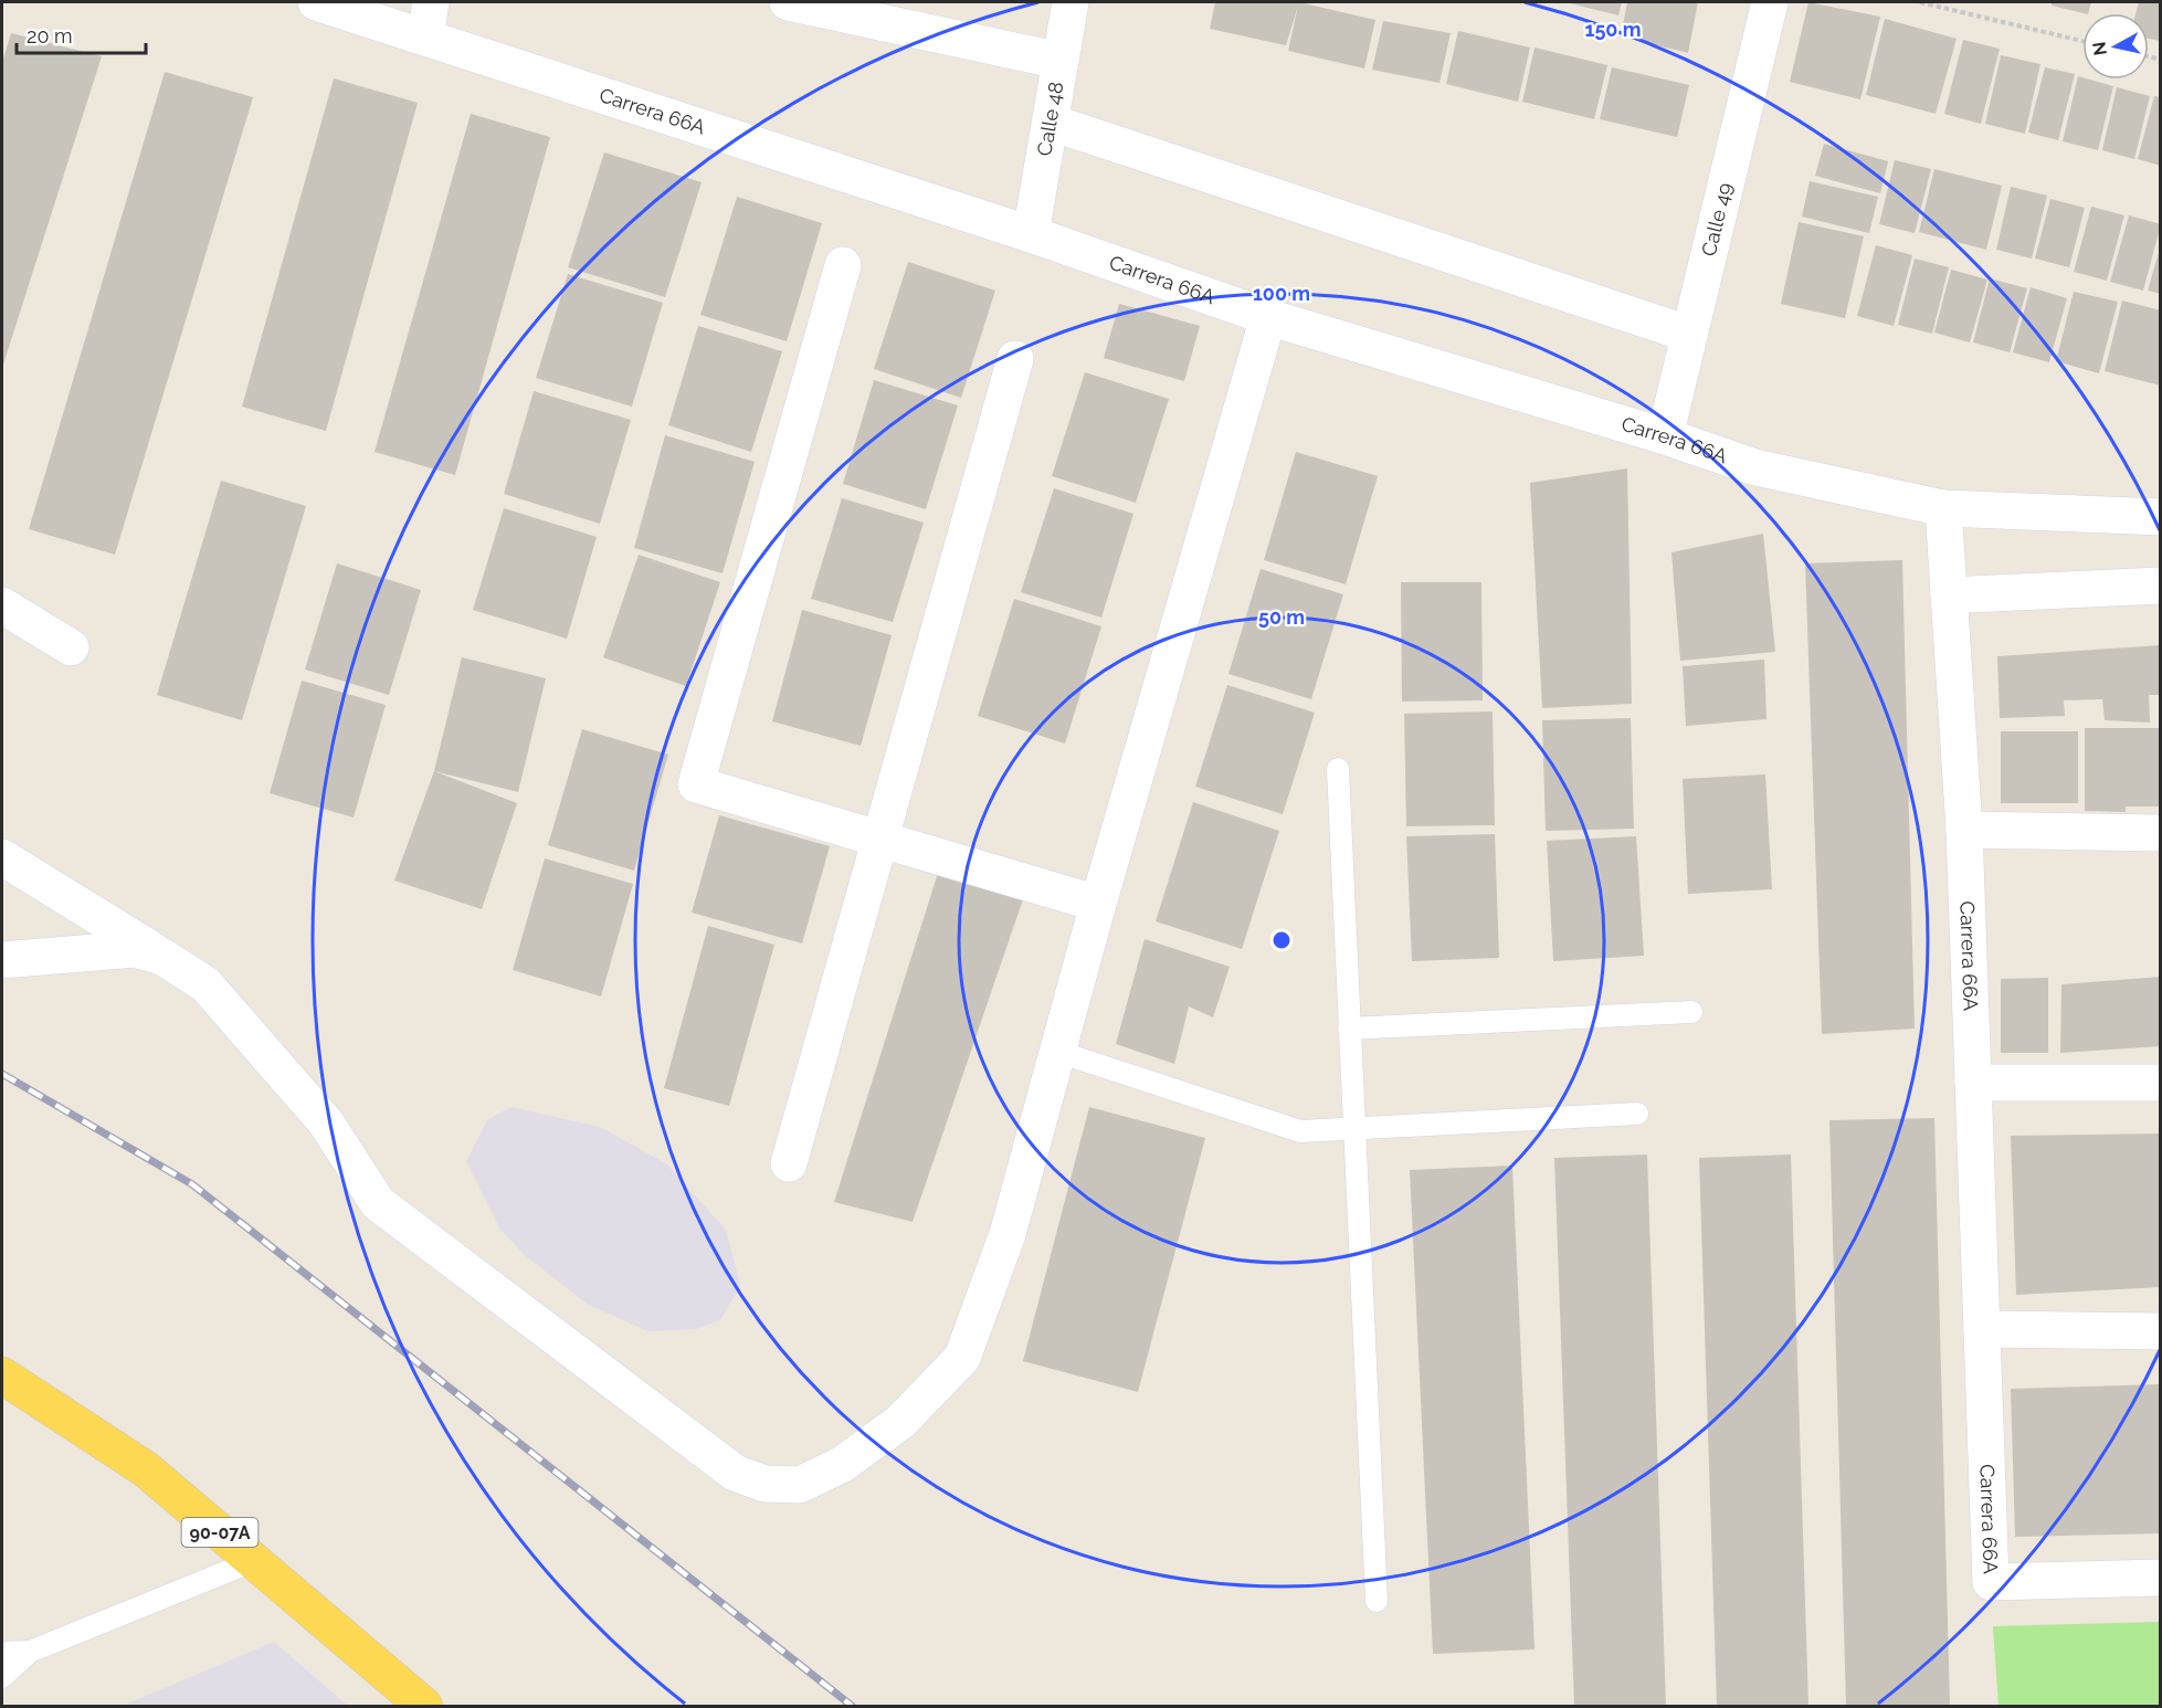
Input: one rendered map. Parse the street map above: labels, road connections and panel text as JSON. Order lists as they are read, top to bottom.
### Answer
{
  "streets": {
    "main road": ["90-07A"],
    "street": ["Carrera 66A", "Calle 48", "Calle 49"]
  },
  "crossings": [
    ["Carrera 66A", "Calle 48"],
    ["Carrera 66A", "Calle 49"]
  ],
  "scale_bar": "20 m",
  "north": "left",
  "rings": ["150 m", "100 m", "50 m"]
}
